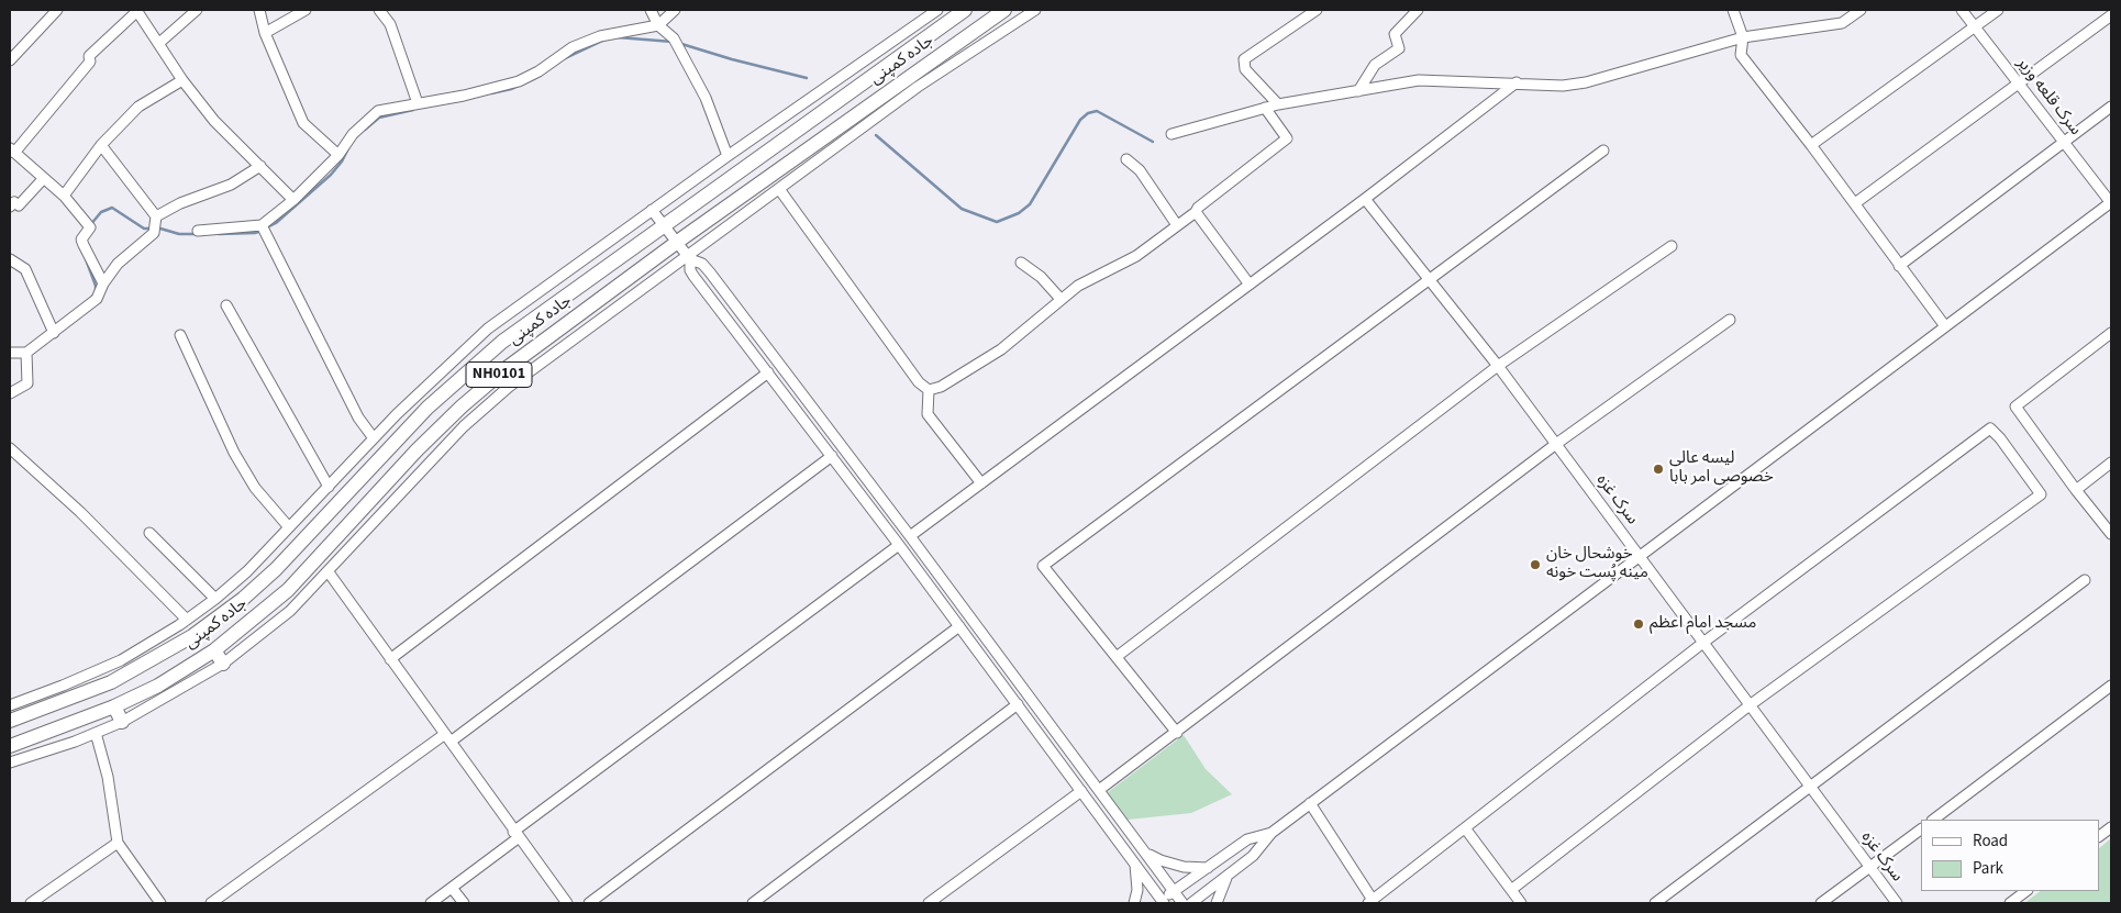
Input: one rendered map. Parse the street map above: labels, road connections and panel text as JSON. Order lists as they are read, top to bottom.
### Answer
{
  "streets": {
    "highway": ["جاده کمپنی", "NH0101"],
    "street": ["سرک قلعه وزیر", "سرک غزه"]
  },
  "places": ["لیسه عالی خصوصی امر بابا", "خوشحال خان مینه پُست خونه", "مسجد امام اعظم"],
  "legend": ["Road", "Park"]
}
